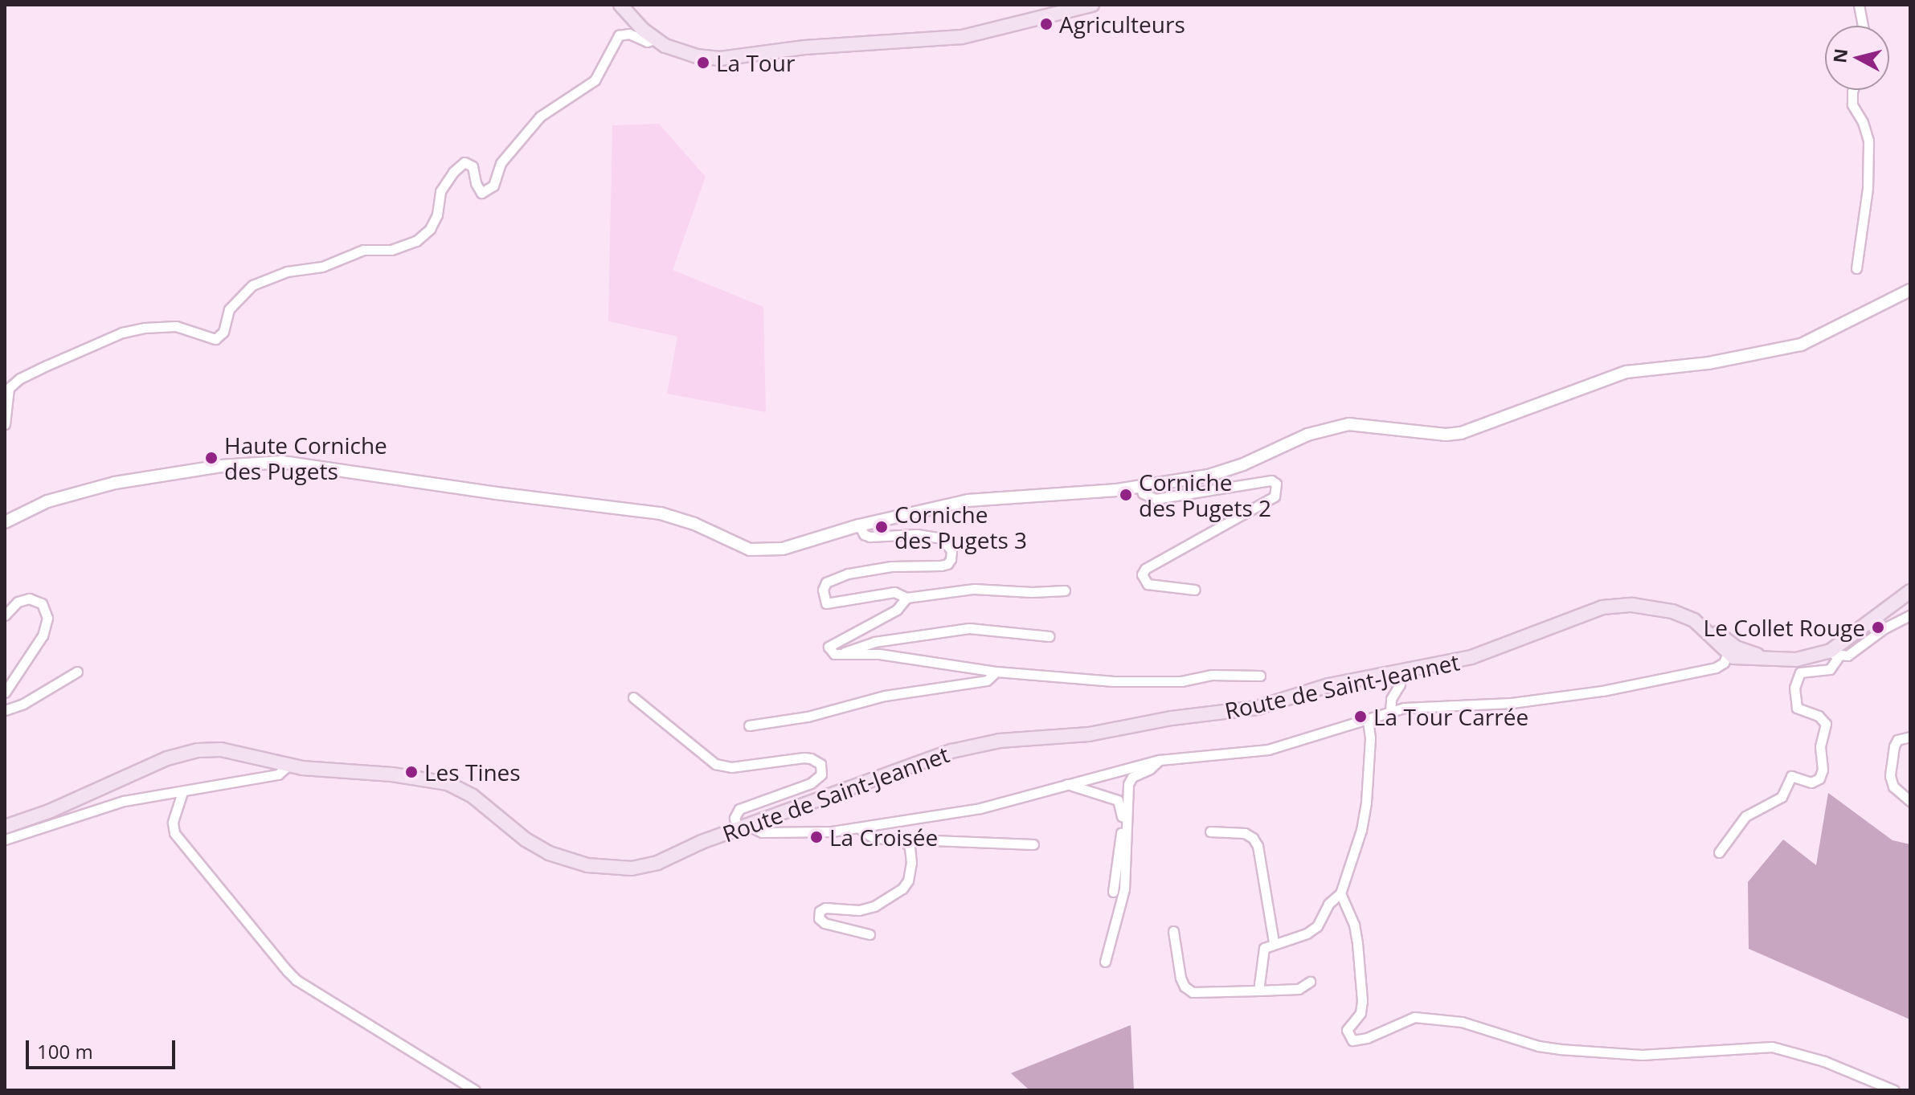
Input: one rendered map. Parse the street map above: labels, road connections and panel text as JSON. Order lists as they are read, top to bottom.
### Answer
{
  "streets": {
    "main road": ["Route de Saint-Jeannet"]
  },
  "places": [
    "Agriculteurs",
    "La Tour",
    "Haute Corniche des Pugets",
    "Corniche des Pugets 2",
    "Corniche des Pugets 3",
    "Le Collet Rouge",
    "La Tour Carrée",
    "Les Tines",
    "La Croisée"
  ],
  "scale_bar": "100 m",
  "north": "left"
}
